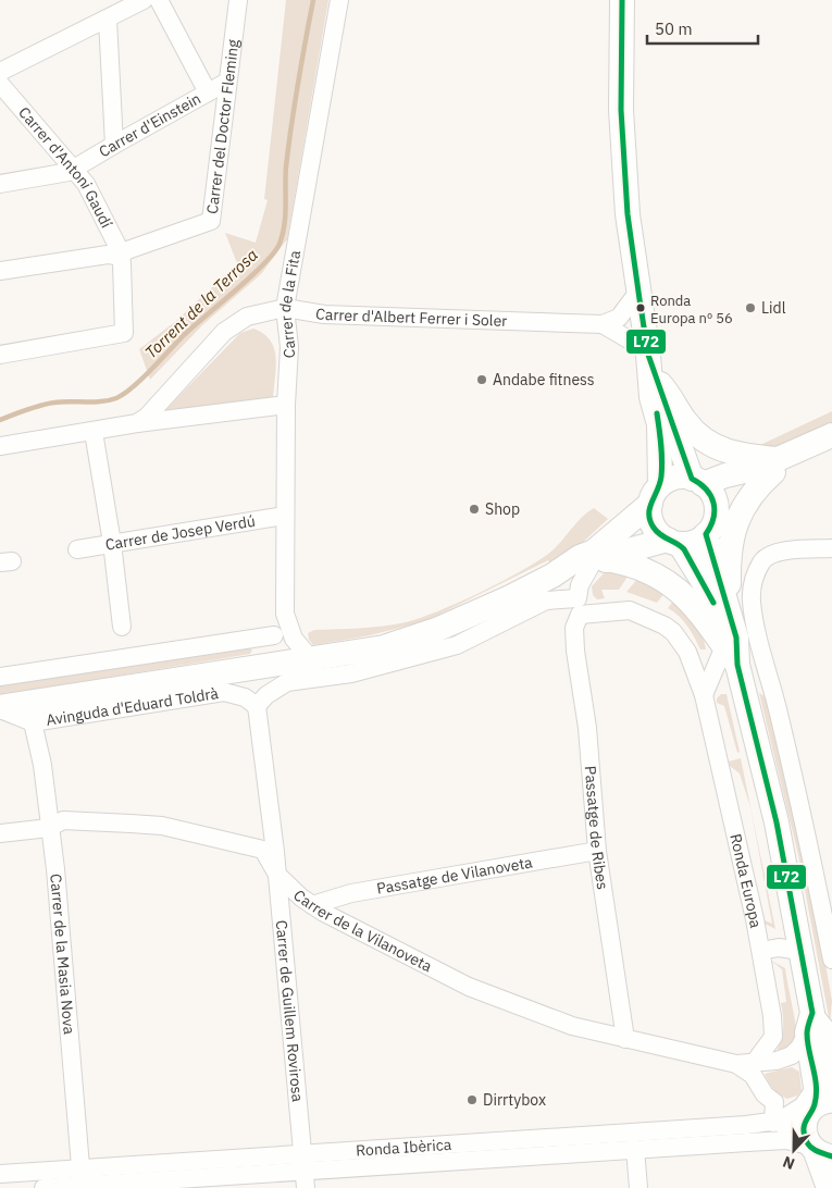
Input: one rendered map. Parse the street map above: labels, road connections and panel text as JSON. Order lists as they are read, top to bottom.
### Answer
{
  "streets": {
    "street": [
      "Carrer d'Einstein",
      "Carrer del Doctor Fleming",
      "Carrer d'Antoni Gaudí",
      "Carrer de la Fita",
      "Carrer d'Albert Ferrer i Soler",
      "Carrer de Josep Verdú",
      "Avinguda d'Eduard Toldrà",
      "Passatge de Ribes",
      "Passatge de Vilanoveta",
      "Ronda Europa",
      "Carrer de la Vilanoveta",
      "Carrer de la Masia Nova",
      "Carrer de Guillem Rovirosa",
      "Ronda Ibèrica"
    ]
  },
  "crossings": [
    ["Carrer d'Einstein", "Carrer del Doctor Fleming"],
    ["Carrer d'Einstein", "Carrer d'Antoni Gaudí"],
    ["Carrer del Doctor Fleming", "Carrer d'Antoni Gaudí"],
    ["Carrer de la Fita", "Carrer d'Albert Ferrer i Soler"],
    ["Carrer de la Fita", "Carrer de Josep Verdú"],
    ["Carrer de la Fita", "Avinguda d'Eduard Toldrà"],
    ["Avinguda d'Eduard Toldrà", "Passatge de Ribes"],
    ["Avinguda d'Eduard Toldrà", "Ronda Europa"],
    ["Avinguda d'Eduard Toldrà", "Carrer de la Masia Nova"],
    ["Avinguda d'Eduard Toldrà", "Carrer de Guillem Rovirosa"],
    ["Passatge de Ribes", "Passatge de Vilanoveta"],
    ["Passatge de Ribes", "Ronda Europa"],
    ["Passatge de Ribes", "Carrer de la Vilanoveta"],
    ["Passatge de Vilanoveta", "Carrer de la Vilanoveta"],
    ["Ronda Europa", "Carrer de la Vilanoveta"],
    ["Carrer de la Vilanoveta", "Carrer de la Masia Nova"],
    ["Carrer de la Vilanoveta", "Carrer de Guillem Rovirosa"],
    ["Carrer de la Vilanoveta", "Ronda Ibèrica"],
    ["Carrer de la Masia Nova", "Ronda Ibèrica"],
    ["Carrer de Guillem Rovirosa", "Ronda Ibèrica"]
  ],
  "water": ["Torrent de la Terrosa"],
  "places": [
    "Ronda Europa nº 56",
    "Lidl",
    "Andabe fitness",
    "Shop",
    "Dirrtybox"
  ],
  "lines": ["transit line L72"],
  "scale_bar": "50 m",
  "north": "bottom"
}
